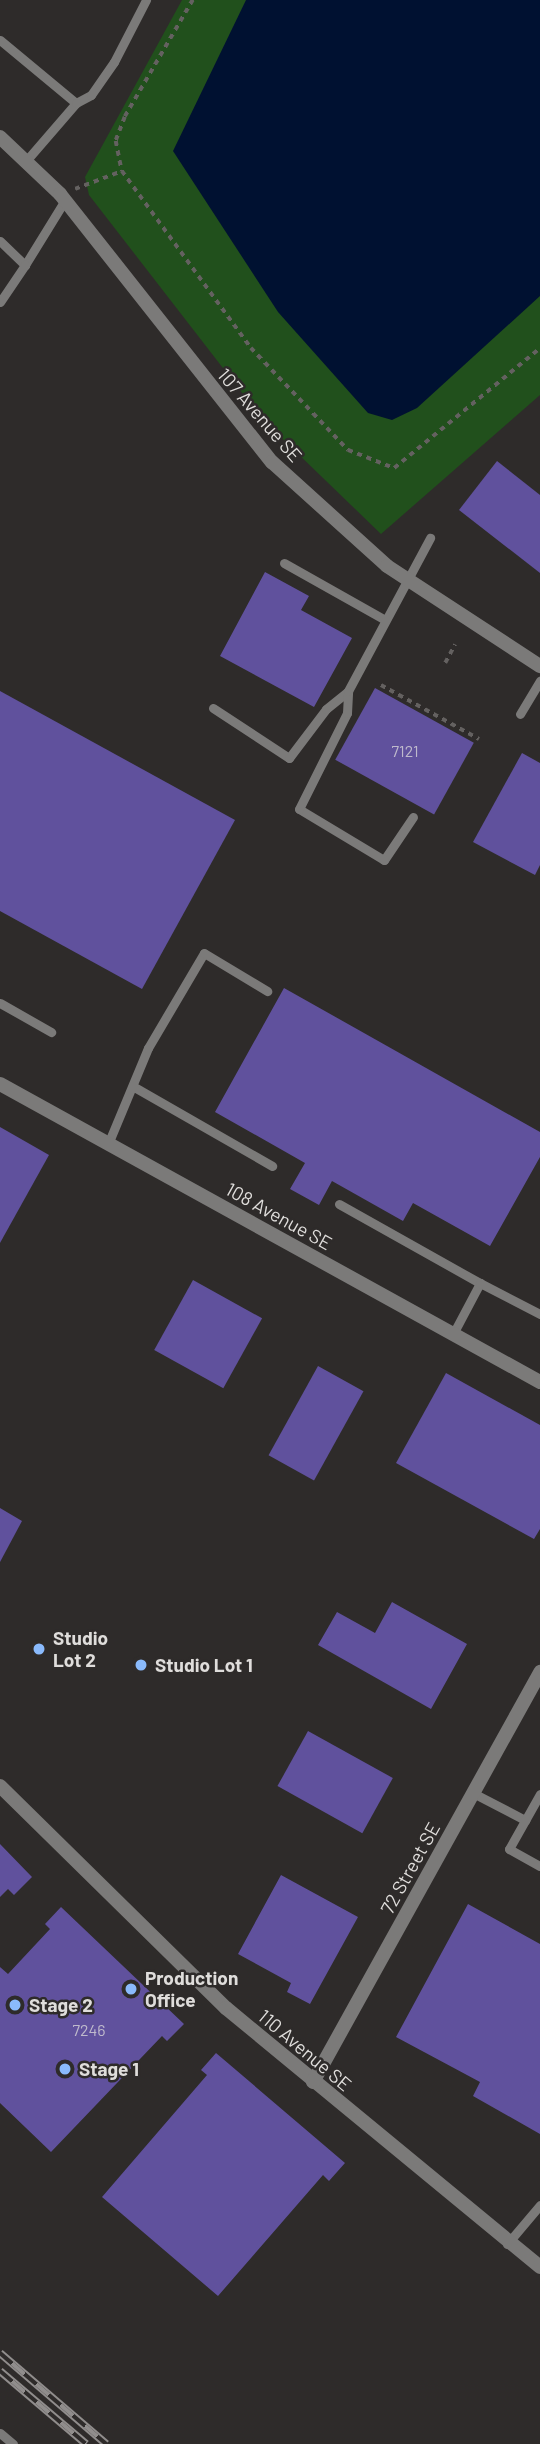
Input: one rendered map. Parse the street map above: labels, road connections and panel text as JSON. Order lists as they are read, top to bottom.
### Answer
{
  "streets": {
    "street": [
      "107 Avenue SE",
      "108 Avenue SE",
      "72 Street SE",
      "110 Avenue SE"
    ]
  },
  "crossings": [
    ["72 Street SE", "110 Avenue SE"]
  ],
  "places": [
    "Studio Lot 2",
    "Studio Lot 1",
    "Production Office",
    "Stage 2",
    "Stage 1"
  ],
  "house_numbers": ["7121", "7246"]
}
